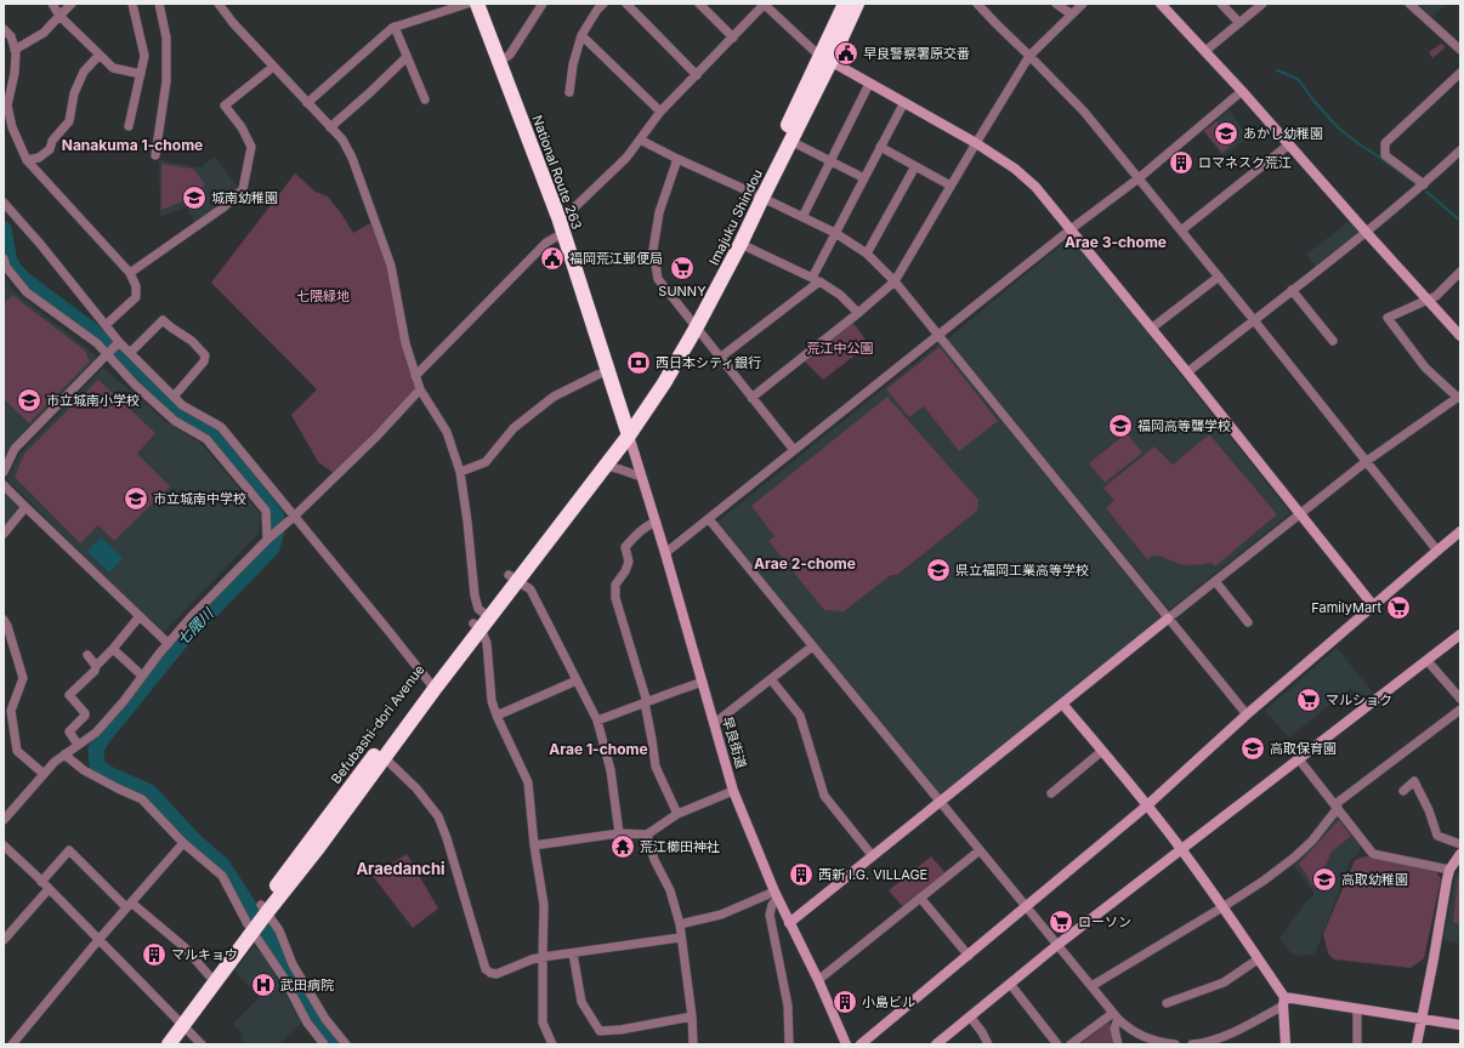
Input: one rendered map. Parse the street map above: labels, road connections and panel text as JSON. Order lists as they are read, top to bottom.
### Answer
{
  "streets": {
    "highway": ["National Route 263", "Imajuku Shindou", "Befubashi-dori Avenue"],
    "street": ["早良街道"]
  },
  "crossings": [
    ["National Route 263", "Imajuku Shindou"],
    ["National Route 263", "Befubashi-dori Avenue"],
    ["National Route 263", "早良街道"],
    ["Imajuku Shindou", "Befubashi-dori Avenue"],
    ["Imajuku Shindou", "早良街道"],
    ["Befubashi-dori Avenue", "早良街道"]
  ],
  "districts": [
    "Nanakuma 1-chome",
    "Arae 3-chome",
    "Arae 2-chome",
    "Arae 1-chome",
    "Araedanchi"
  ],
  "water": ["七隈川"],
  "parks": ["七隈緑地", "荒江中公園"],
  "places": {
    "public building": ["早良警察署原交番", "福岡荒江郵便局"],
    "school or university": [
      "あかし幼稚園",
      "城南幼稚園",
      "市立城南小学校",
      "福岡高等聾学校",
      "市立城南中学校",
      "県立福岡工業高等学校",
      "高取保育園",
      "高取幼稚園"
    ],
    "building": [
      "ロマネスク荒江",
      "西新 I.G. VILLAGE",
      "マルキョウ",
      "小島ビル"
    ],
    "supermarket": [
      "SUNNY",
      "FamilyMart",
      "マルショク",
      "ローソン"
    ],
    "bank": ["西日本シティ銀行"],
    "temple": ["荒江櫛田神社"],
    "hospital": ["武田病院"]
  }
}
